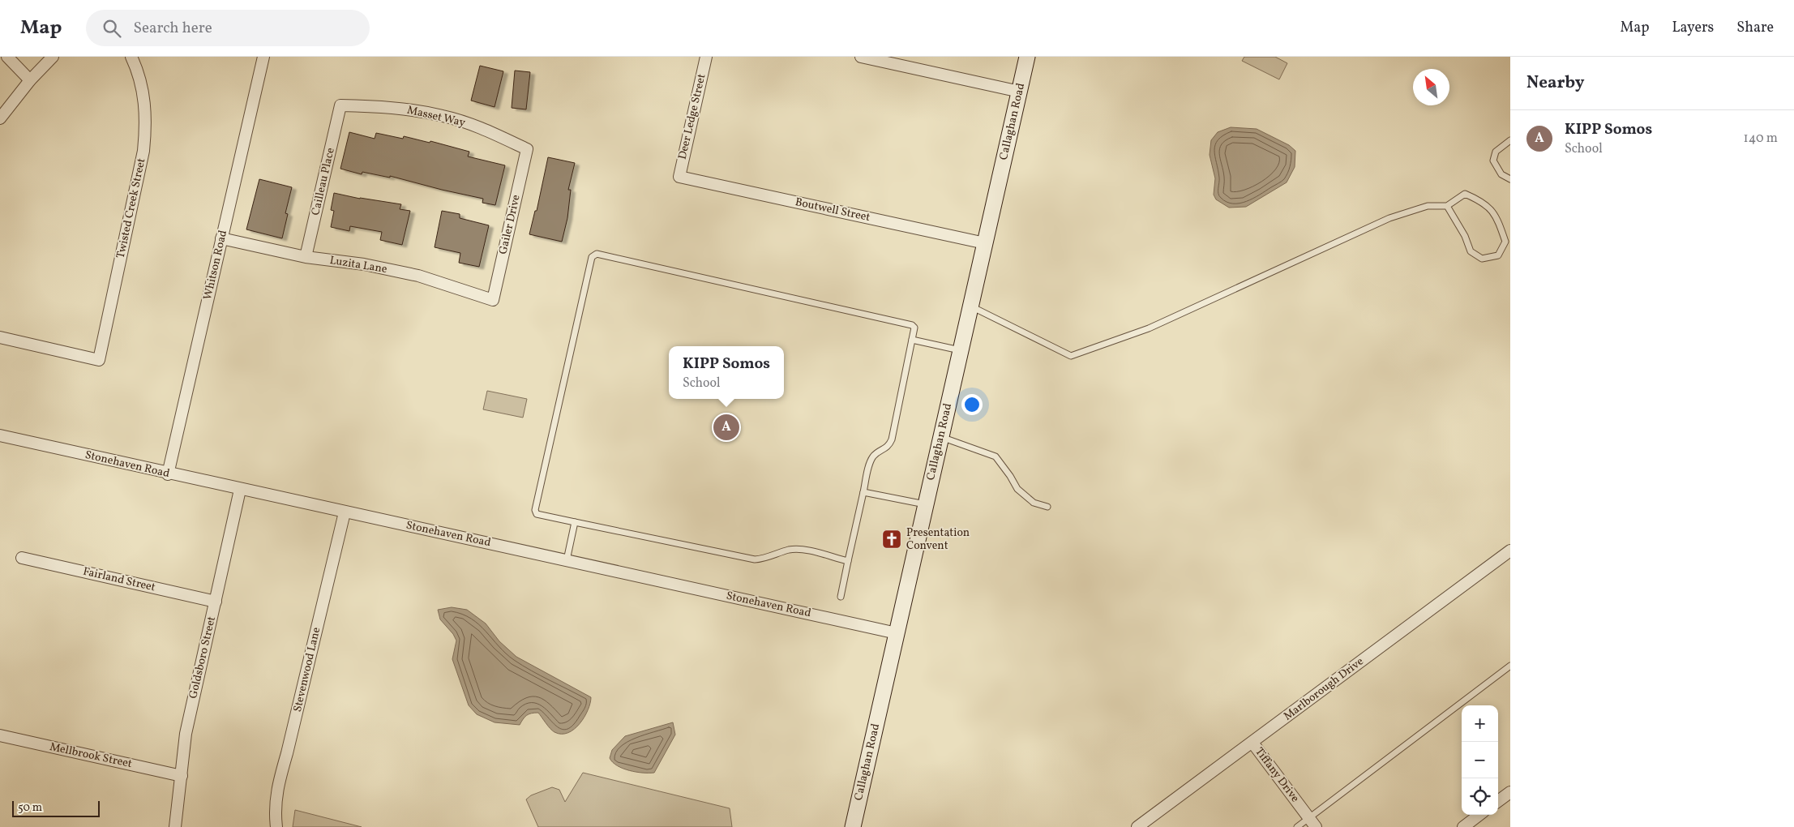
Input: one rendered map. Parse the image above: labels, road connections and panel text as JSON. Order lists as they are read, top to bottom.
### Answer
{
  "streets": {
    "main road": ["Callaghan Road"],
    "street": [
      "Masset Way",
      "Deer Ledge Street",
      "Cailleau Place",
      "Twisted Creek Street",
      "Boutwell Street",
      "Gailer Drive",
      "Whitson Road",
      "Luzita Lane",
      "Stonehaven Road",
      "Fairland Street",
      "Goldsboro Street",
      "Stevenwood Lane",
      "Marlborough Drive",
      "Mellbrook Street",
      "Tiffany Drive"
    ]
  },
  "crossings": [
    ["Masset Way", "Cailleau Place"],
    ["Masset Way", "Gailer Drive"],
    ["Deer Ledge Street", "Boutwell Street"],
    ["Callaghan Road", "Boutwell Street"],
    ["Callaghan Road", "Stonehaven Road"],
    ["Cailleau Place", "Luzita Lane"],
    ["Gailer Drive", "Luzita Lane"],
    ["Whitson Road", "Luzita Lane"],
    ["Whitson Road", "Stonehaven Road"],
    ["Stonehaven Road", "Goldsboro Street"],
    ["Stonehaven Road", "Stevenwood Lane"],
    ["Fairland Street", "Goldsboro Street"],
    ["Goldsboro Street", "Mellbrook Street"],
    ["Marlborough Drive", "Tiffany Drive"]
  ],
  "places": {
    "church": ["Presentation Convent"]
  },
  "scale_bar": "50 m",
  "north": "top left",
  "page": {
    "header": "Map",
    "search": "Search here",
    "nav": ["Map", "Layers", "Share"],
    "heading": "Nearby",
    "list": [
      {
        "mark": "A",
        "name": "KIPP Somos",
        "note": "School",
        "value": "140 m"
      }
    ],
    "popup": ["KIPP Somos", "School"],
    "pins": "A",
    "map_buttons": ["+", "−"],
    "scale": "50 m"
  }
}
